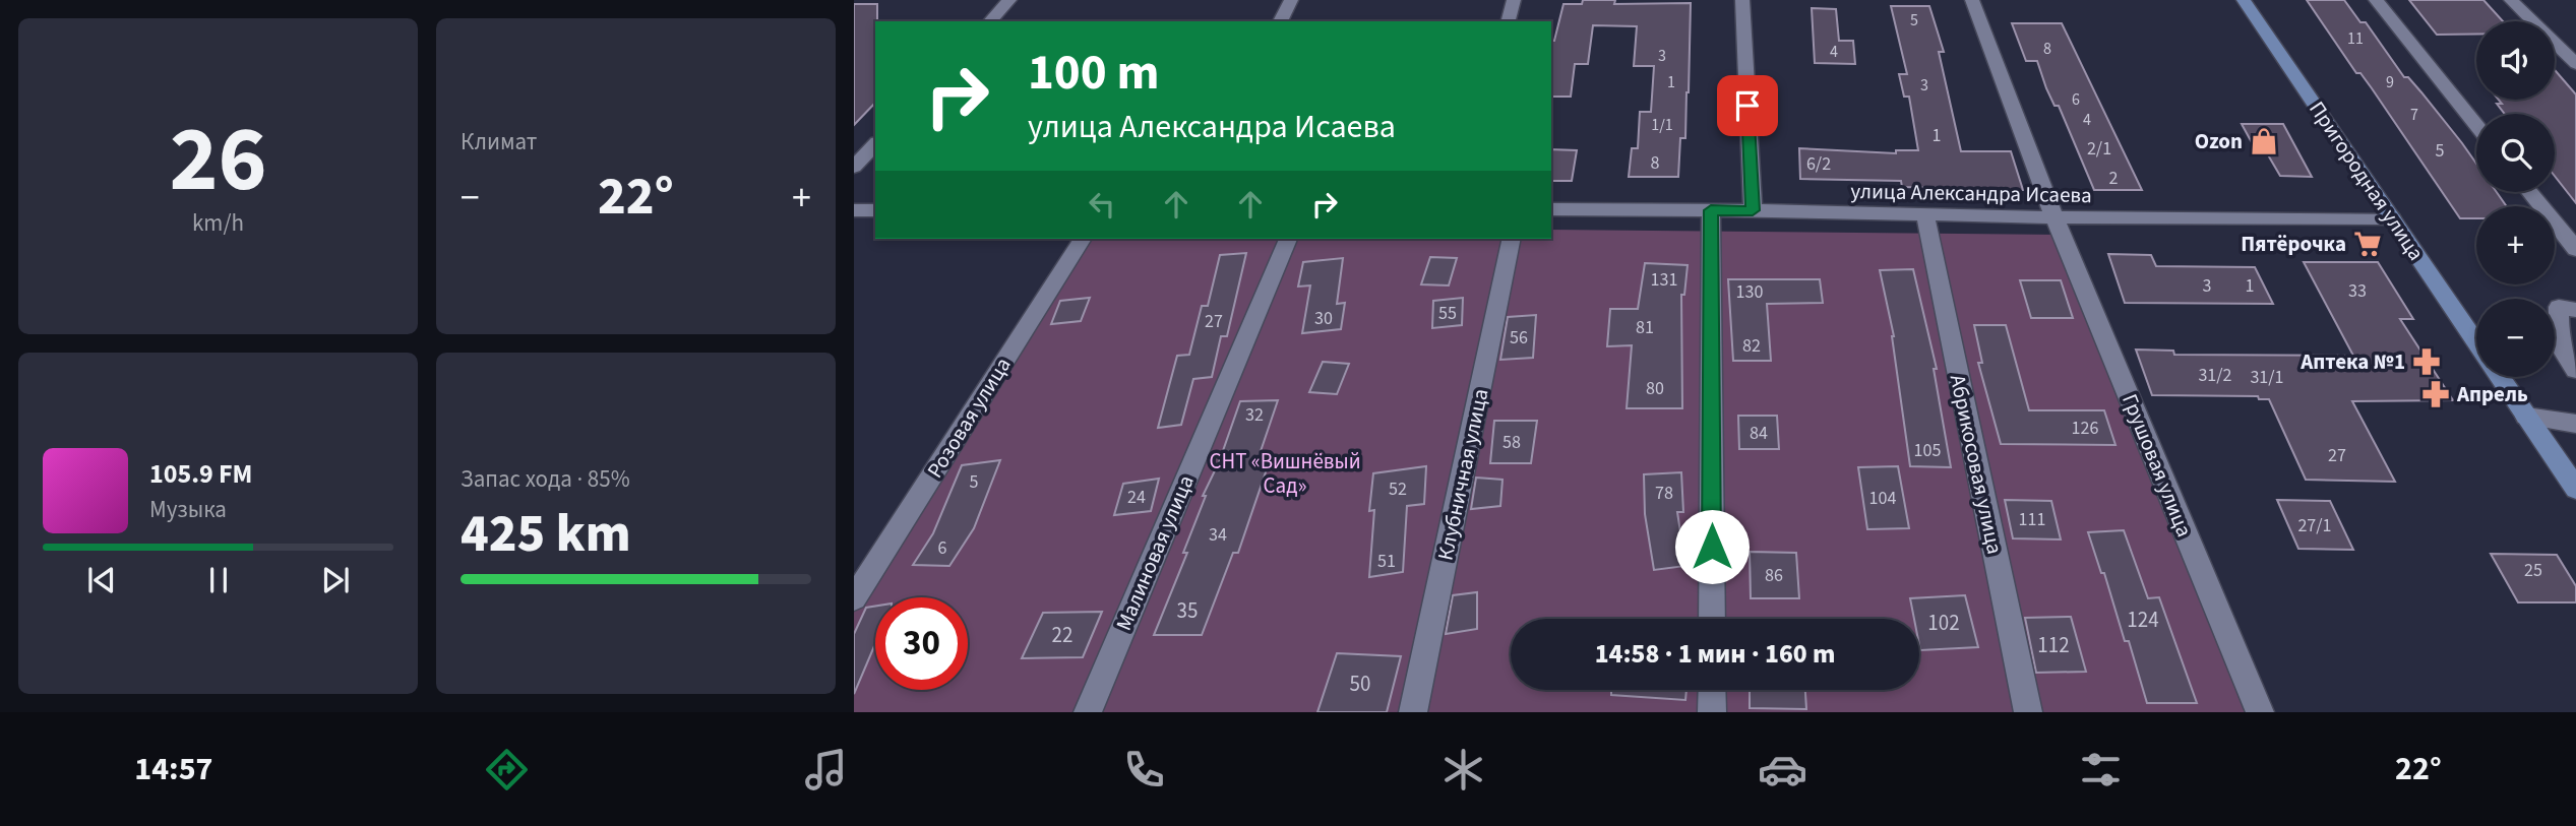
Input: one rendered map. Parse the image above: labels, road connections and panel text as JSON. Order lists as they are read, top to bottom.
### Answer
{
  "streets": {
    "street": [
      "Пригородная улица",
      "улица Александра Исаева",
      "Розовая улица",
      "Абрикосовая улица",
      "Грушовая улица",
      "Клубничная улица",
      "Малиновая улица"
    ]
  },
  "crossings": [
    ["Пригородная улица", "улица Александра Исаева"],
    ["улица Александра Исаева", "Абрикосовая улица"],
    ["улица Александра Исаева", "Грушовая улица"]
  ],
  "parks": ["СНТ «Вишнёвый Cад»"],
  "places": {
    "shop": ["Ozon"],
    "supermarket": ["Пятёрочка"],
    "pharmacy": ["Аптека №1", "Апрель"]
  },
  "house_numbers": [
    "5",
    "11",
    "8",
    "4",
    "3",
    "1",
    "9",
    "3",
    "6",
    "7",
    "4",
    "1/1",
    "1",
    "2/1",
    "5",
    "8",
    "6/2",
    "2",
    "131",
    "3",
    "1",
    "33",
    "130",
    "55",
    "30",
    "27",
    "81",
    "56",
    "82",
    "31/2",
    "31/1",
    "80",
    "32",
    "126",
    "84",
    "58",
    "105",
    "27",
    "5",
    "52",
    "78",
    "24",
    "104",
    "111",
    "27/1",
    "34",
    "6",
    "51",
    "25",
    "86",
    "35",
    "124",
    "102",
    "22",
    "112",
    "50"
  ],
  "page": {
    "tile": [
      ["26", "km/h"],
      "Климат",
      ["Запас хода · 85%", "425 km"]
    ],
    "map_buttons": ["+", "−"],
    "turn": ["100 m", "улица Александра Исаева"],
    "heat": ["−", "22°", "+"],
    "song": ["105.9 FM", "Музыка"],
    "limit": "30",
    "trip": "14:58 · 1 мин · 160 m",
    "tabs": ["14:57", "22°"]
  }
}
